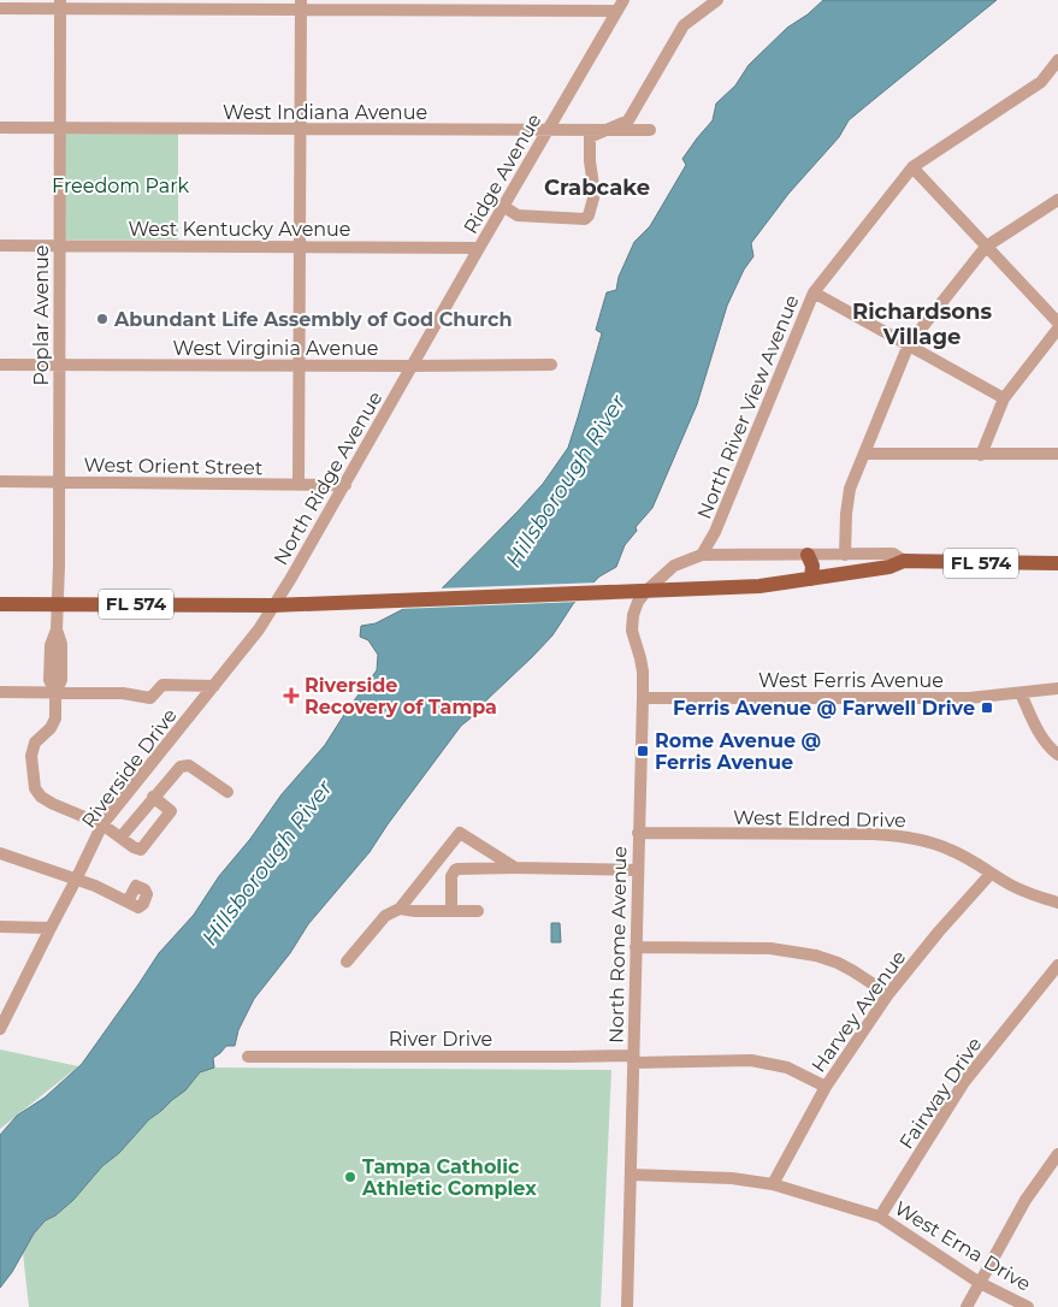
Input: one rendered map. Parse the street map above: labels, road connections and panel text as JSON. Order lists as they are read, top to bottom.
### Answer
{
  "streets": {
    "main road": ["FL 574"],
    "street": [
      "West Indiana Avenue",
      "Ridge Avenue",
      "West Kentucky Avenue",
      "Poplar Avenue",
      "West Virginia Avenue",
      "North River View Avenue",
      "West Orient Street",
      "North Ridge Avenue",
      "West Ferris Avenue",
      "Riverside Drive",
      "West Eldred Drive",
      "North Rome Avenue",
      "Harvey Avenue",
      "River Drive",
      "Fairway Drive",
      "West Erna Drive"
    ]
  },
  "crossings": [
    ["West Indiana Avenue", "Ridge Avenue"],
    ["West Indiana Avenue", "Poplar Avenue"],
    ["Ridge Avenue", "West Kentucky Avenue"],
    ["Ridge Avenue", "West Virginia Avenue"],
    ["Ridge Avenue", "North Ridge Avenue"],
    ["West Kentucky Avenue", "Poplar Avenue"],
    ["Poplar Avenue", "West Virginia Avenue"],
    ["Poplar Avenue", "West Orient Street"],
    ["Poplar Avenue", "FL 574"],
    ["Poplar Avenue", "Riverside Drive"],
    ["West Virginia Avenue", "North Ridge Avenue"],
    ["North River View Avenue", "North Rome Avenue"],
    ["West Orient Street", "North Ridge Avenue"],
    ["North Ridge Avenue", "FL 574"],
    ["North Ridge Avenue", "Riverside Drive"],
    ["FL 574", "Riverside Drive"],
    ["West Ferris Avenue", "North Rome Avenue"],
    ["West Eldred Drive", "North Rome Avenue"],
    ["West Eldred Drive", "Harvey Avenue"],
    ["North Rome Avenue", "River Drive"],
    ["North Rome Avenue", "West Erna Drive"],
    ["Harvey Avenue", "River Drive"],
    ["Harvey Avenue", "West Erna Drive"],
    ["Fairway Drive", "West Erna Drive"]
  ],
  "districts": ["Crabcake", "Richardsons Village"],
  "water": ["Hillsborough River"],
  "parks": ["Freedom Park"],
  "places": {
    "other": ["Abundant Life Assembly of God Church", "Tampa Catholic Athletic Complex"],
    "health": ["Riverside Recovery of Tampa"],
    "transit": ["Ferris Avenue @ Farwell Drive", "Rome Avenue @ Ferris Avenue"]
  }
}
